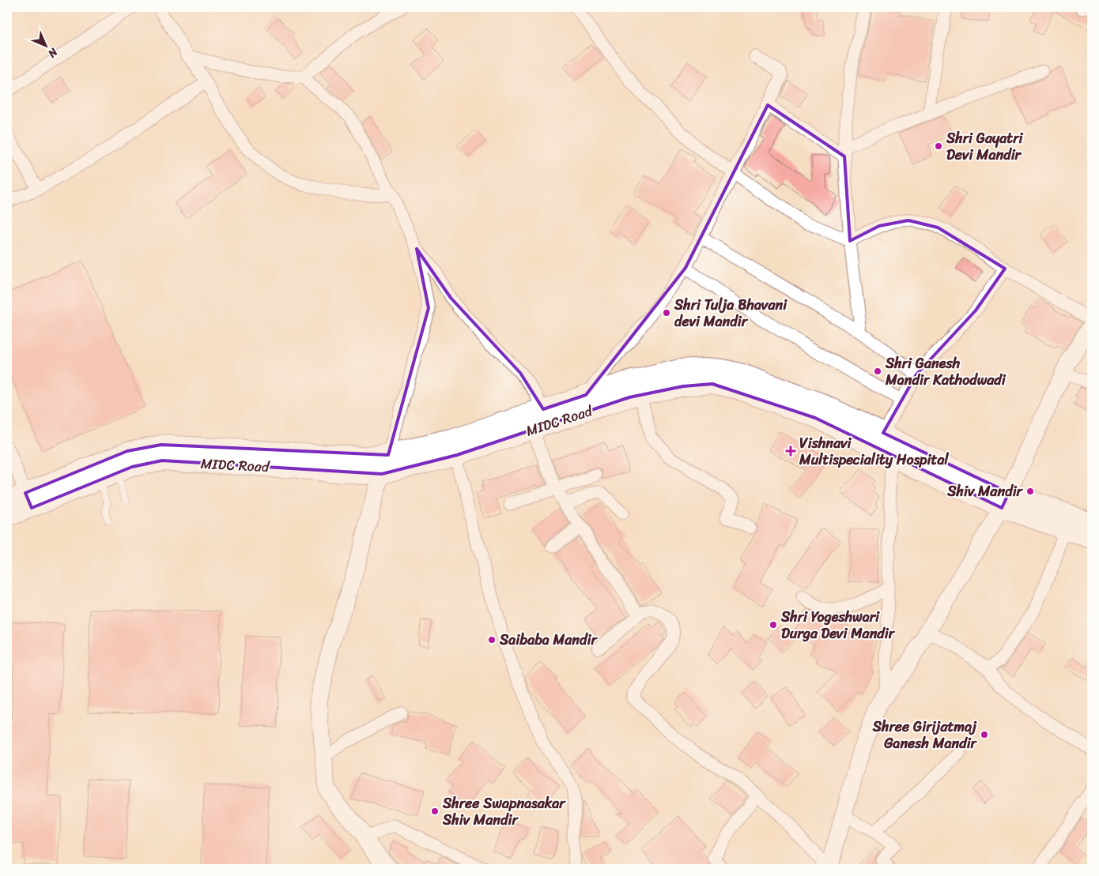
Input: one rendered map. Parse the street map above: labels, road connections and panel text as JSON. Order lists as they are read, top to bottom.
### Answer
{
  "streets": {
    "main road": ["MIDC Road"]
  },
  "places": {
    "other": [
      "Shri Gayatri Devi Mandir",
      "Shri Tulja Bhavani devi Mandir",
      "Shri Ganesh Mandir Kathodwadi",
      "Shiv Mandir",
      "Shri Yogeshwari Durga Devi Mandir",
      "Saibaba Mandir",
      "Shree Girijatmaj Ganesh Mandir",
      "Shree Swapnasakar Shiv Mandir"
    ],
    "health": ["Vishnavi Multispeciality Hospital"]
  },
  "north": "bottom right"
}
